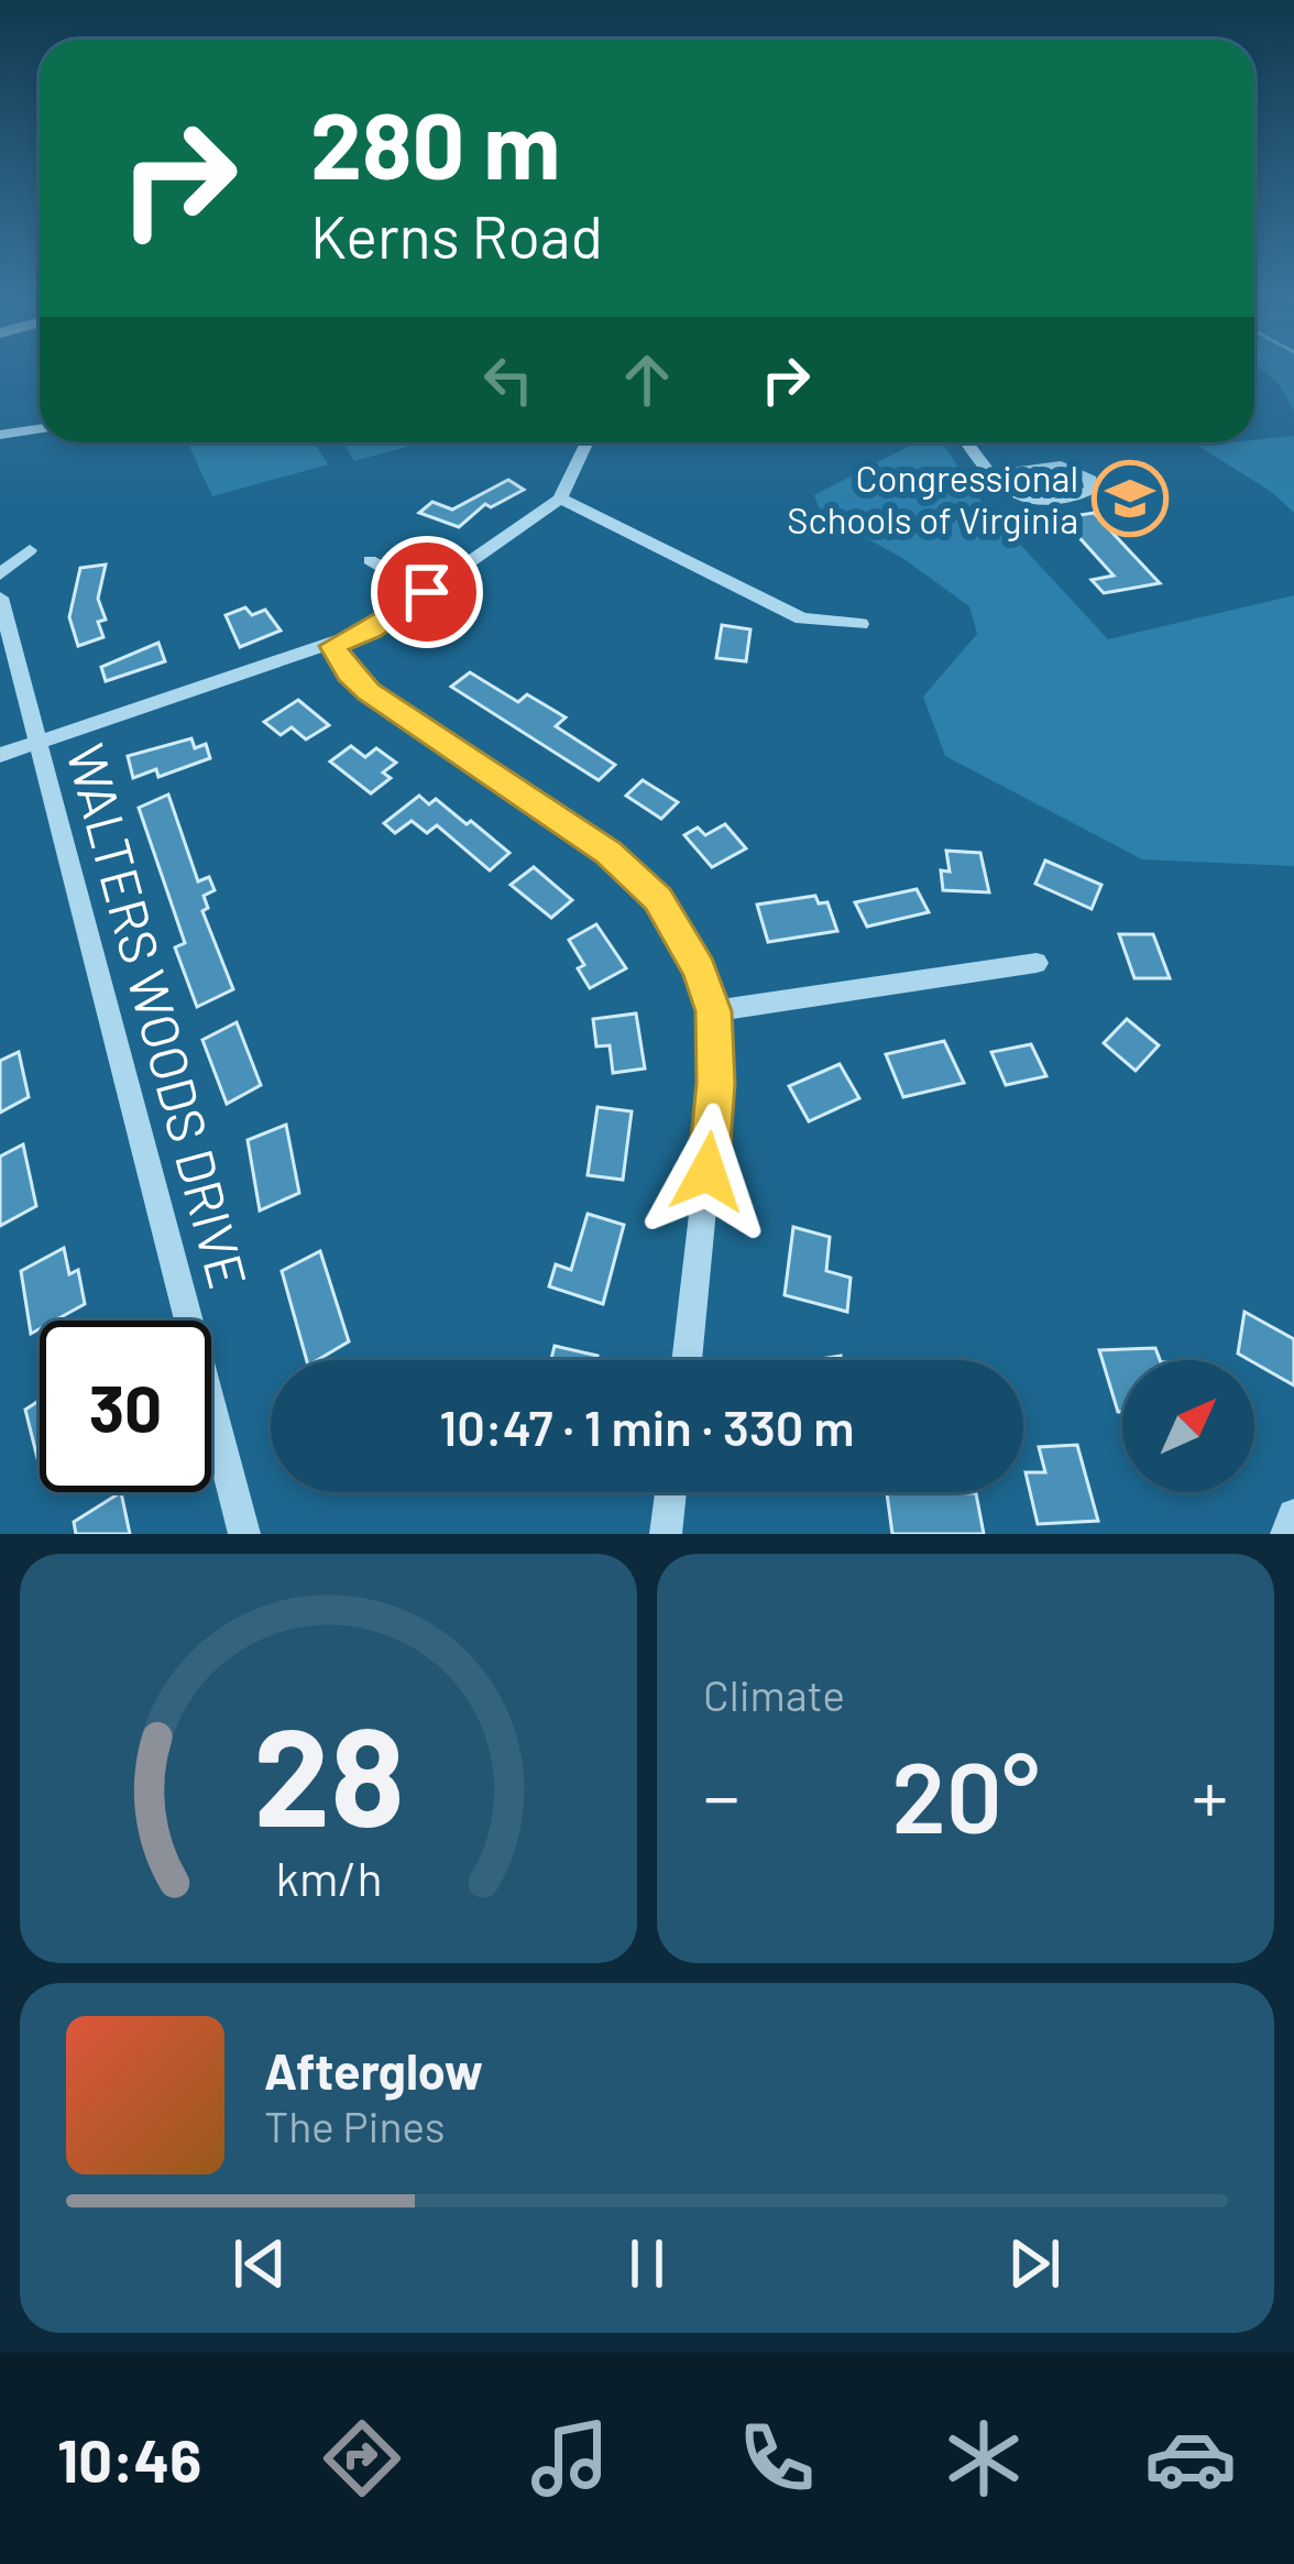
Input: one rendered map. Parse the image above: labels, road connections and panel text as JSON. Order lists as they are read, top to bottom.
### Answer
{
  "streets": {
    "street": ["WALTERS WOODS DRIVE"]
  },
  "places": {
    "school or university": ["Congressional Schools of Virginia"]
  },
  "north": "top right",
  "page": {
    "turn": ["280 m", "Kerns Road"],
    "limit": "30",
    "trip": "10:47 · 1 min · 330 m",
    "tile": "Climate",
    "heat": ["−", "20°", "+"],
    "song": ["Afterglow", "The Pines"],
    "tabs": "10:46",
    "gauge": ["28", "km/h"]
  }
}
